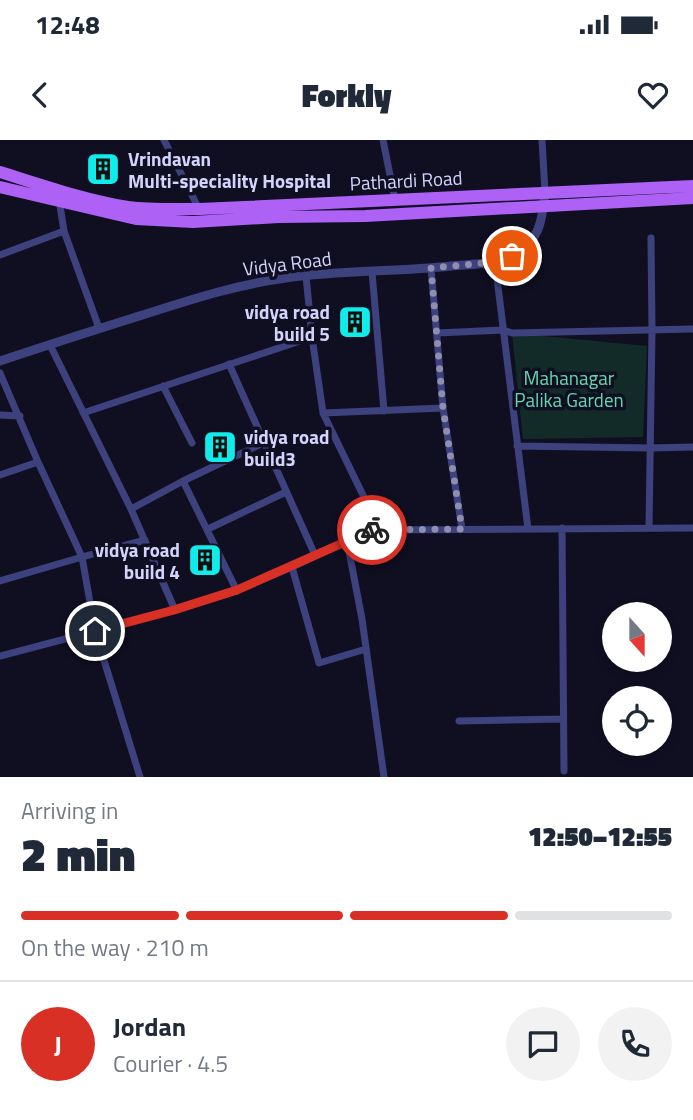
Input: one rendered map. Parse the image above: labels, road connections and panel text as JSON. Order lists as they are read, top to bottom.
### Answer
{
  "streets": {
    "main road": ["Pathardi Road"],
    "street": ["Vidya Road"]
  },
  "crossings": [
    ["Pathardi Road", "Vidya Road"]
  ],
  "parks": ["Mahanagar Palika Garden"],
  "places": {
    "building": [
      "Vrindavan Multi-speciality Hospital",
      "vidya road build 5",
      "vidya road build3",
      "vidya road build 4"
    ]
  },
  "north": "bottom",
  "page": {
    "status": "12:48",
    "header": "Forkly",
    "heading": ["2 min", "Arriving in", "12:50–12:55"],
    "panel": ["Jordan", "Courier · 4.5"],
    "bar": "On the way · 210 m",
    "round": "J"
  }
}
